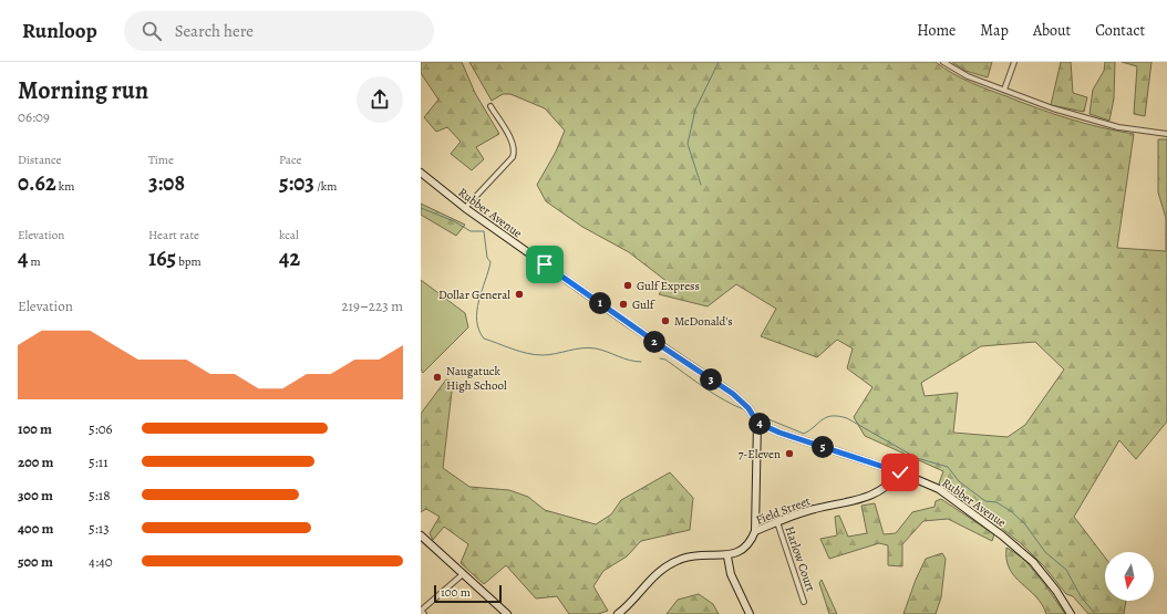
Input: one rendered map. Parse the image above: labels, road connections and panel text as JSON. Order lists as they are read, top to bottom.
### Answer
{
  "streets": {
    "street": ["Rubber Avenue", "Field Street", "Harlow Court"]
  },
  "crossings": [
    ["Rubber Avenue", "Field Street"],
    ["Field Street", "Harlow Court"]
  ],
  "places": [
    "Gulf Express",
    "Dollar General",
    "Gulf",
    "McDonald's",
    "Naugatuck High School",
    "7-Eleven"
  ],
  "scale_bar": "100 m",
  "north": "bottom",
  "page": {
    "header": "Runloop",
    "search": "Search here",
    "nav": [
      "Home",
      "Map",
      "About",
      "Contact"
    ],
    "heading": ["Morning run", "06:09"],
    "stats": [
      ["Distance", "0.62 km"],
      ["Time", "3:08"],
      ["Pace", "5:03 /km"],
      ["Elevation", "4 m"],
      ["Heart rate", "165 bpm"],
      ["kcal", "42"]
    ],
    "chart": ["Elevation", "219–223 m"],
    "pins": [
      "1",
      "2",
      "3",
      "4",
      "5"
    ],
    "list": [
      {
        "name": "100 m",
        "note": "5:06"
      },
      {
        "name": "200 m",
        "note": "5:11"
      },
      {
        "name": "300 m",
        "note": "5:18"
      },
      {
        "name": "400 m",
        "note": "5:13"
      },
      {
        "name": "500 m",
        "note": "4:40"
      }
    ],
    "scale": "100 m"
  }
}
